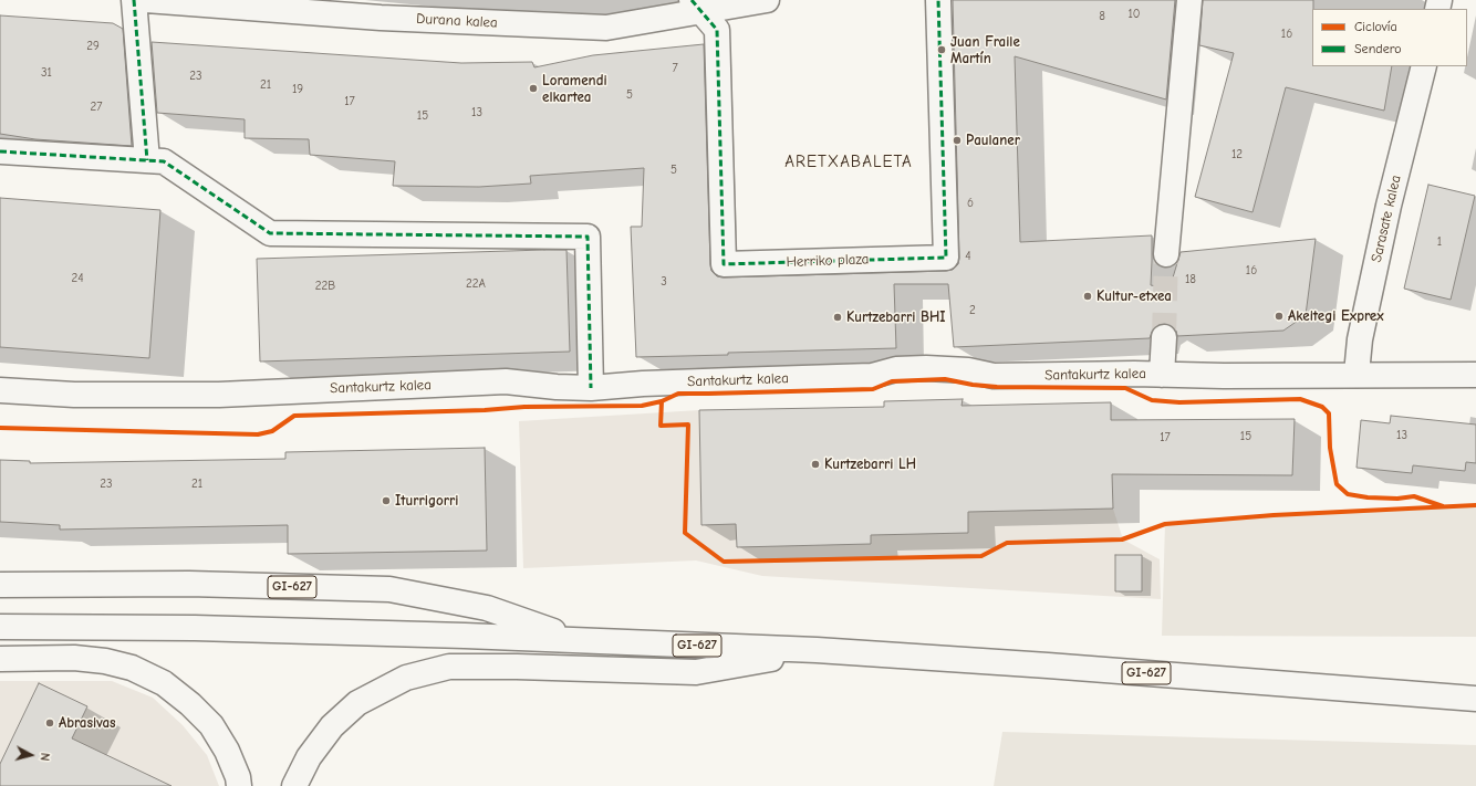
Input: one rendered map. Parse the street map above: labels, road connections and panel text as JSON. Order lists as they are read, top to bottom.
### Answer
{
  "streets": {
    "street": [
      "Durana kalea",
      "Sarasate kalea",
      "Herriko plaza",
      "Santakurtz kalea",
      "GI-627"
    ]
  },
  "crossings": [
    ["Durana kalea", "Herriko plaza"],
    ["Sarasate kalea", "Santakurtz kalea"]
  ],
  "districts": ["ARETXABALETA"],
  "places": [
    "Juan Fraile Martín",
    "Loramendi elkartea",
    "Paulaner",
    "Kultur-etxea",
    "Akeitegi Exprex",
    "Kurtzebarri BHI",
    "Kurtzebarri LH",
    "Iturrigorri",
    "Abrasivas"
  ],
  "house_numbers": [
    "10",
    "8",
    "16",
    "29",
    "7",
    "31",
    "23",
    "21",
    "19",
    "5",
    "17",
    "27",
    "13",
    "15",
    "12",
    "5",
    "6",
    "1",
    "4",
    "16",
    "24",
    "18",
    "3",
    "22A",
    "22B",
    "2",
    "13",
    "15",
    "17",
    "23",
    "21"
  ],
  "legend": ["Ciclovía", "Sendero"],
  "north": "right"
}
